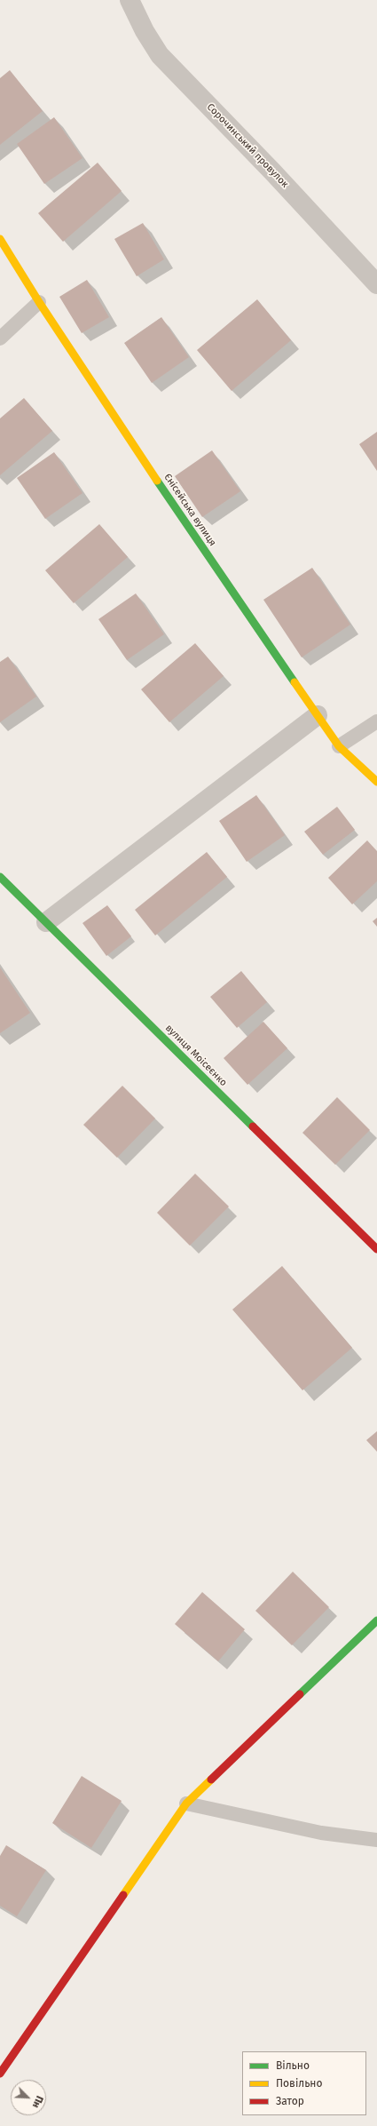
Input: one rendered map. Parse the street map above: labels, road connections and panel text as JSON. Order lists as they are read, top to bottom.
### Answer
{
  "streets": {
    "street": ["Сорочинський провулок", "Єнісейська вулиця", "вулиця Моісеєнко"]
  },
  "legend": ["Вільно", "Повільно", "Затор"],
  "north": "bottom right"
}
